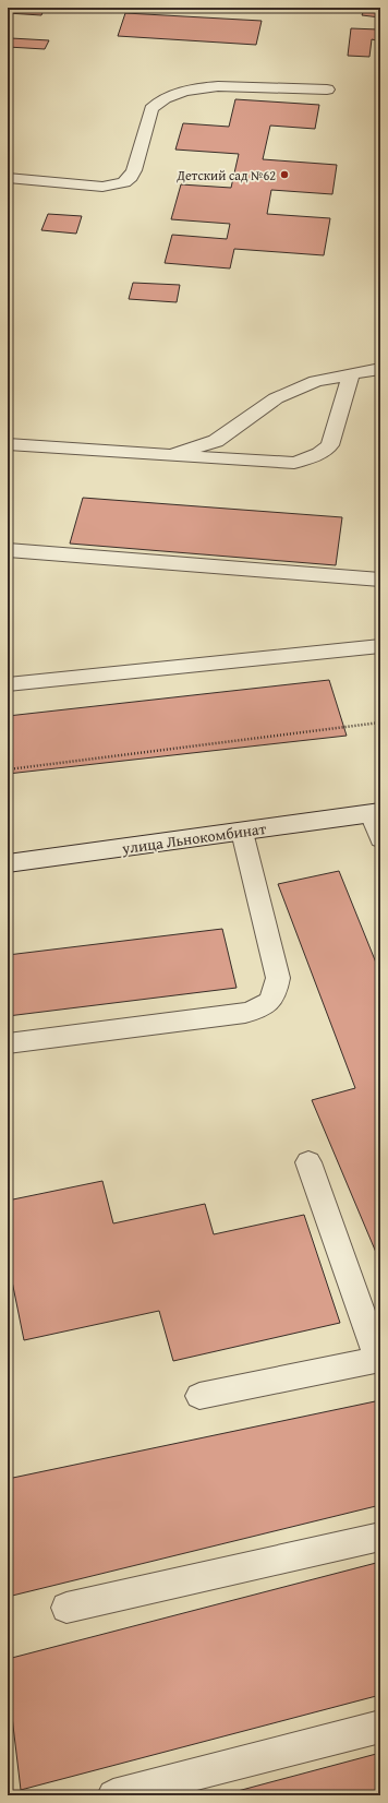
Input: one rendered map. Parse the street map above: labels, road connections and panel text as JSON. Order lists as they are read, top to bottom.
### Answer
{
  "streets": {
    "street": ["улица Льнокомбинат"]
  },
  "places": ["Детский сад №62"]
}
